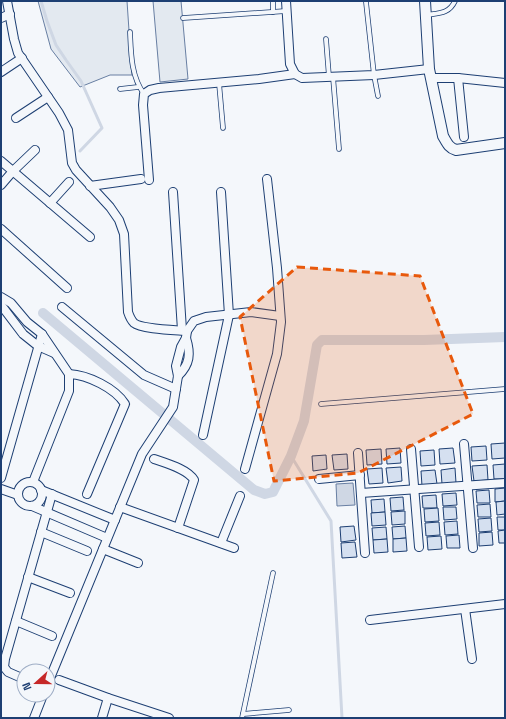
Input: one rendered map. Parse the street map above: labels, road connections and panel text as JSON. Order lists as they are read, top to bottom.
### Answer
{
  "north": "left"
}
